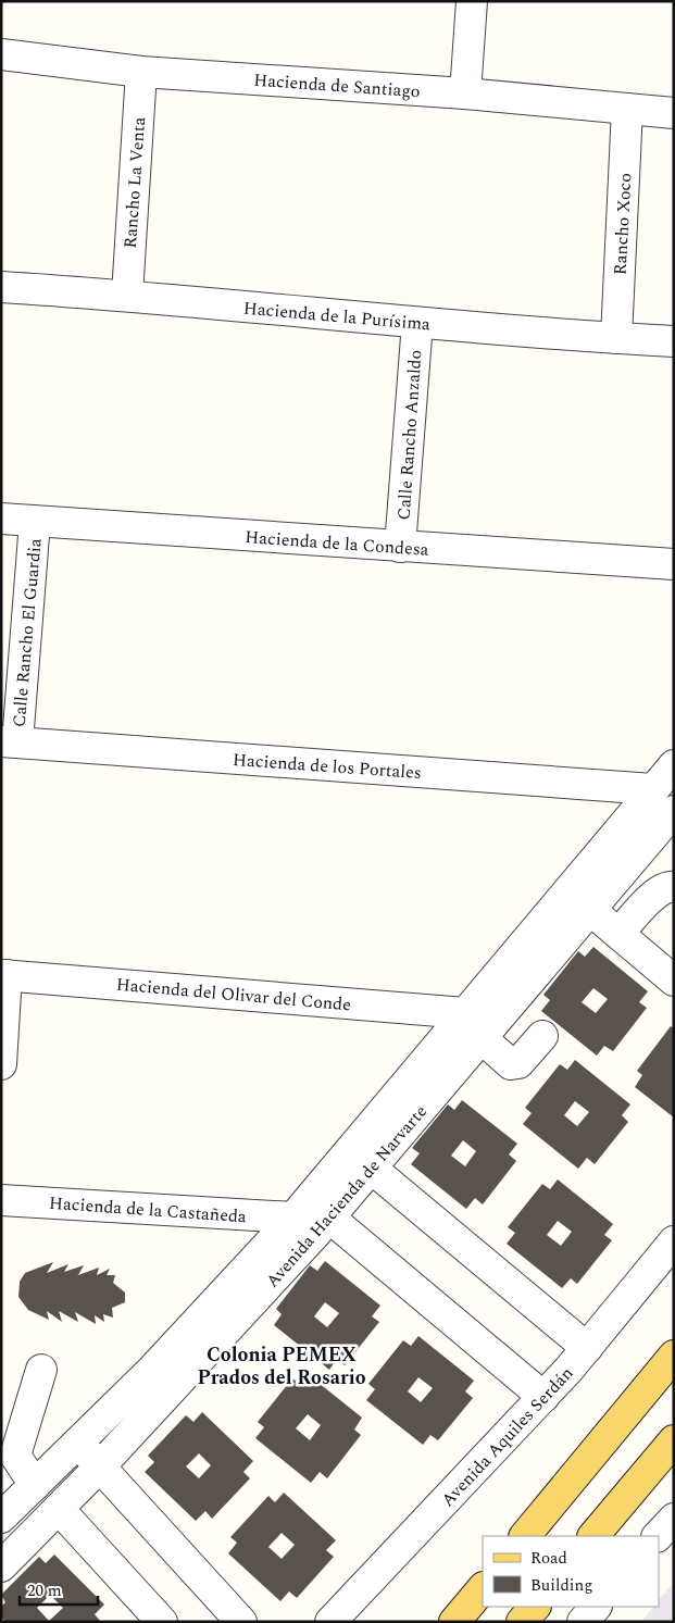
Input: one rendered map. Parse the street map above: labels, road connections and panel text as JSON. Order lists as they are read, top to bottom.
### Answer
{
  "streets": {
    "street": [
      "Hacienda de Santiago",
      "Rancho La Venta",
      "Rancho Xoco",
      "Hacienda de la Purísima",
      "Calle Rancho Anzaldo",
      "Hacienda de la Condesa",
      "Calle Rancho El Guardia",
      "Hacienda de los Portales",
      "Hacienda del Olivar del Conde",
      "Avenida Hacienda de Narvarte",
      "Hacienda de la Castañeda",
      "Avenida Aquiles Serdán"
    ]
  },
  "crossings": [
    ["Hacienda de Santiago", "Rancho La Venta"],
    ["Hacienda de Santiago", "Rancho Xoco"],
    ["Rancho La Venta", "Hacienda de la Purísima"],
    ["Rancho Xoco", "Hacienda de la Purísima"],
    ["Hacienda de la Purísima", "Calle Rancho Anzaldo"],
    ["Calle Rancho Anzaldo", "Hacienda de la Condesa"],
    ["Hacienda de la Condesa", "Calle Rancho El Guardia"],
    ["Calle Rancho El Guardia", "Hacienda de los Portales"],
    ["Hacienda de los Portales", "Avenida Hacienda de Narvarte"],
    ["Hacienda del Olivar del Conde", "Avenida Hacienda de Narvarte"],
    ["Avenida Hacienda de Narvarte", "Hacienda de la Castañeda"]
  ],
  "districts": ["Colonia PEMEX Prados del Rosario"],
  "legend": ["Road", "Building"],
  "scale_bar": "20 m"
}
